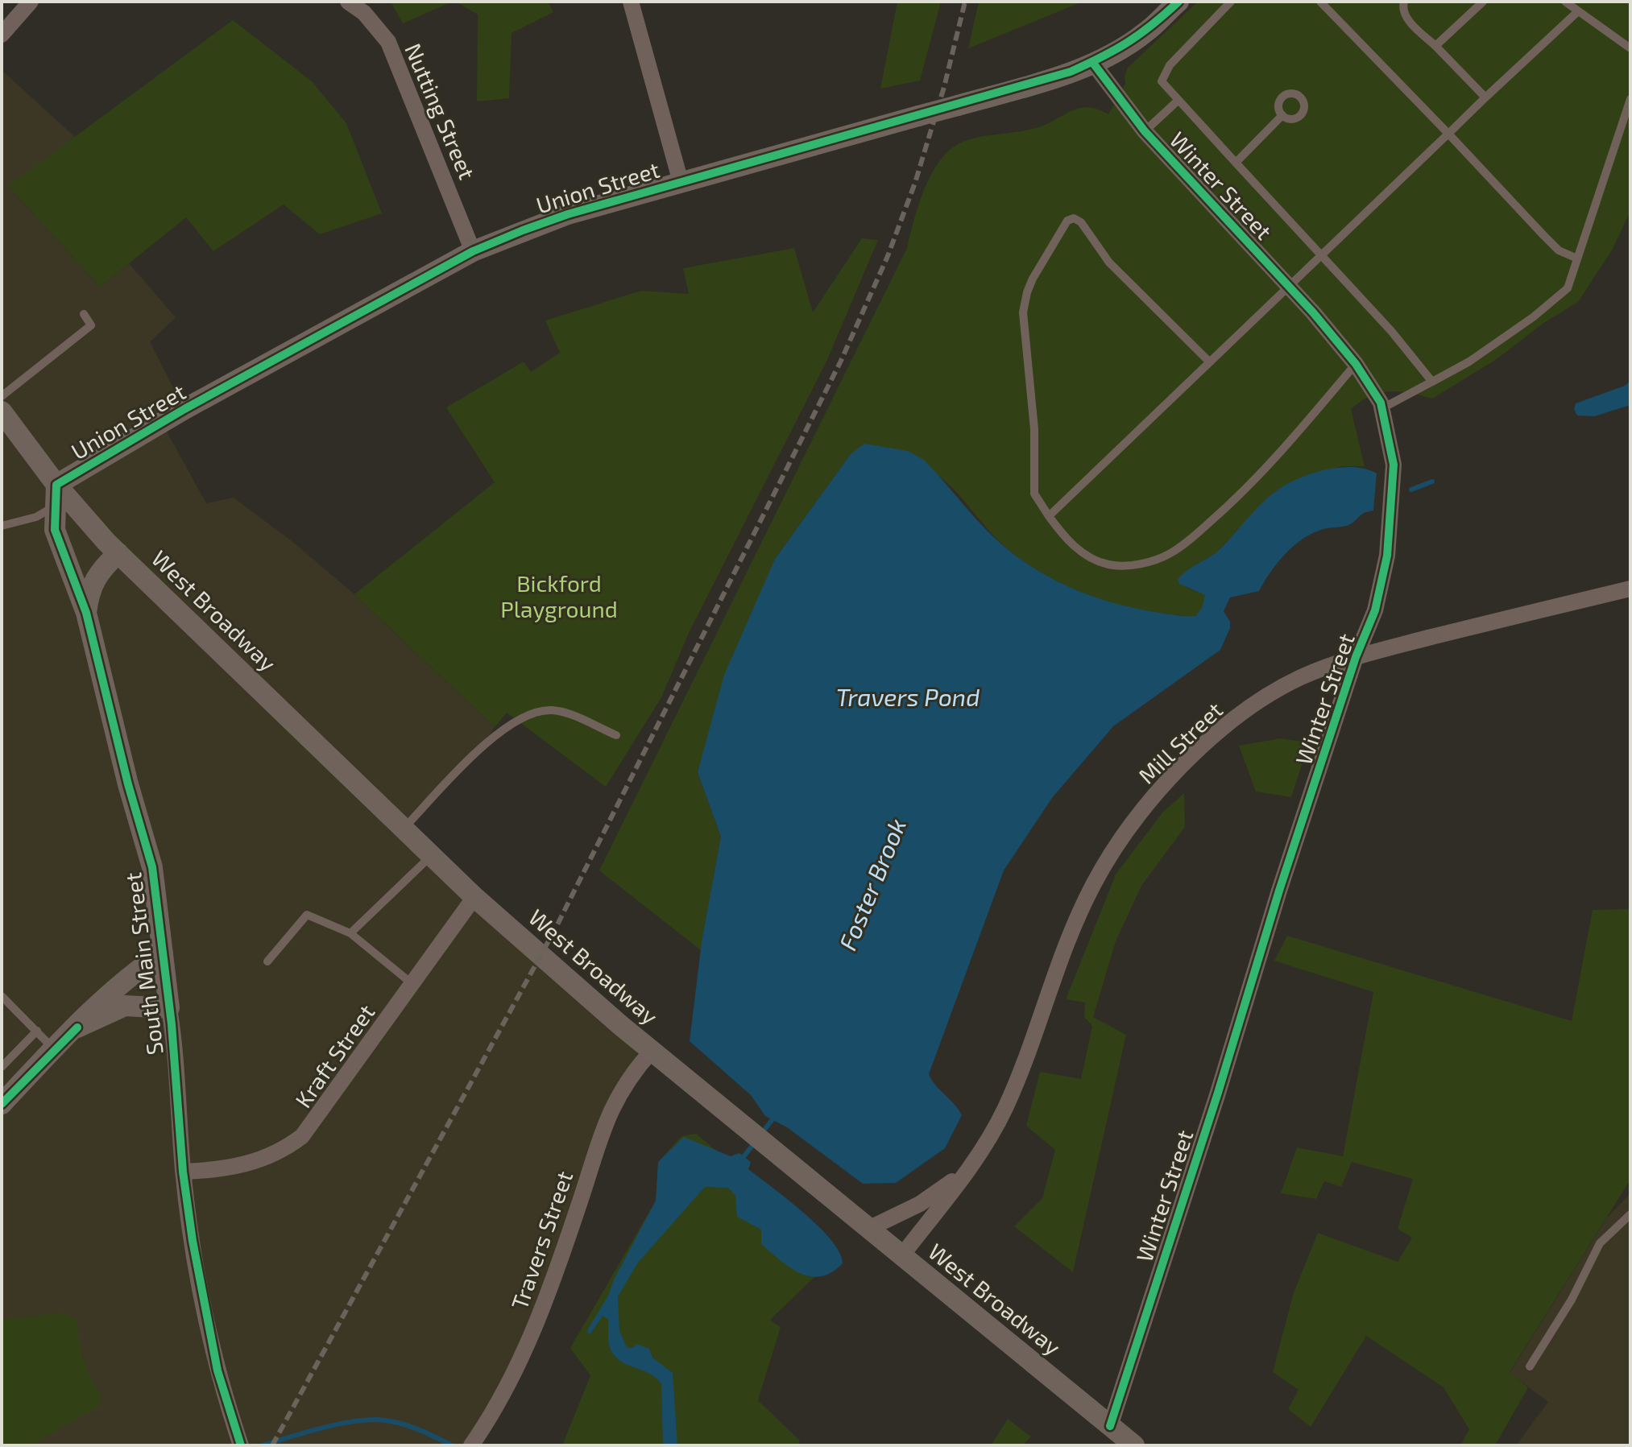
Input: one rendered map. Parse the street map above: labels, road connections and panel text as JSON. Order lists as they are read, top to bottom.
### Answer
{
  "streets": {
    "street": [
      "Nutting Street",
      "Winter Street",
      "Union Street",
      "West Broadway",
      "Mill Street",
      "South Main Street",
      "Kraft Street",
      "Travers Street"
    ]
  },
  "crossings": [
    ["Nutting Street", "Union Street"],
    ["Winter Street", "Union Street"],
    ["Winter Street", "West Broadway"],
    ["Winter Street", "Mill Street"],
    ["Union Street", "West Broadway"],
    ["Union Street", "South Main Street"],
    ["West Broadway", "Mill Street"],
    ["West Broadway", "South Main Street"],
    ["West Broadway", "Kraft Street"],
    ["West Broadway", "Travers Street"],
    ["South Main Street", "Kraft Street"]
  ],
  "water": ["Travers Pond", "Foster Brook"],
  "parks": ["Bickford Playground"]
}
